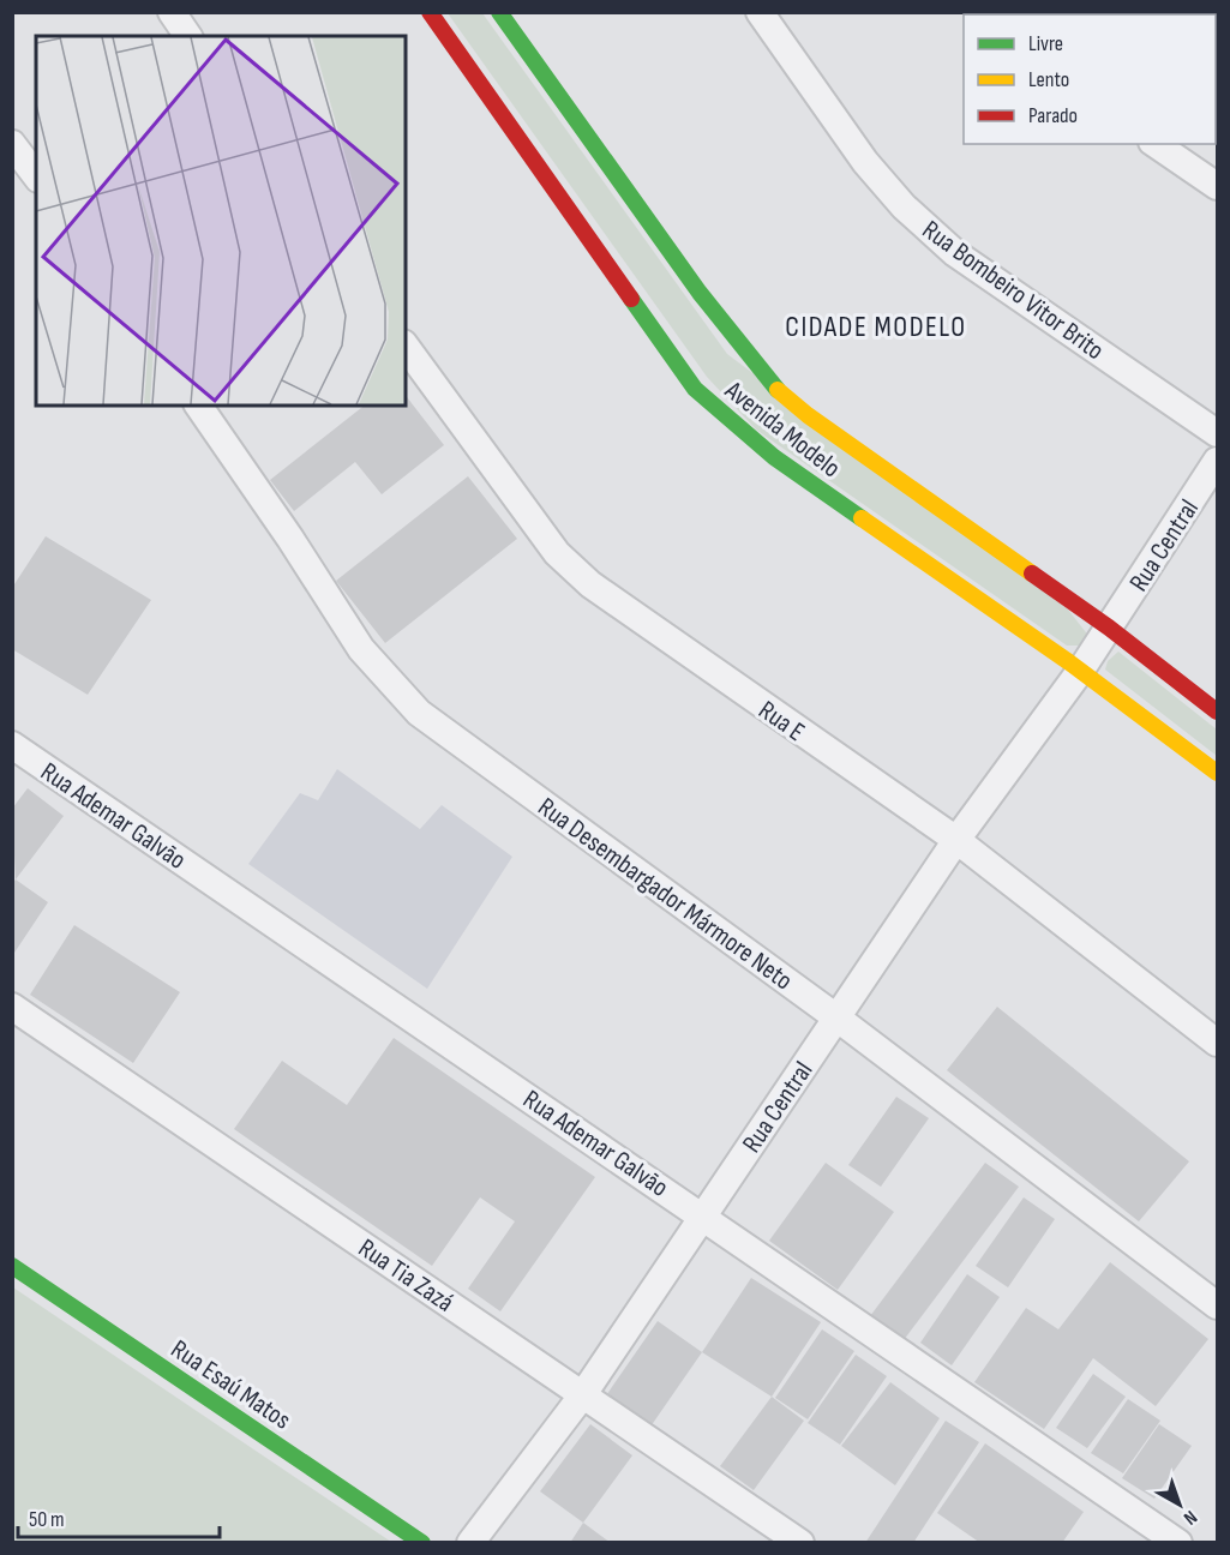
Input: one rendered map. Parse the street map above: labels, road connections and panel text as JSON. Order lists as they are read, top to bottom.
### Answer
{
  "streets": {
    "main road": ["Avenida Modelo", "Rua Esaú Matos"],
    "street": [
      "Rua Bombeiro Vitor Brito",
      "Rua Central",
      "Rua E",
      "Rua Ademar Galvão",
      "Rua Desembargador Mármore Neto",
      "Rua Tia Zazá"
    ]
  },
  "crossings": [
    ["Avenida Modelo", "Rua Central"],
    ["Rua Central", "Rua E"],
    ["Rua Central", "Rua Ademar Galvão"],
    ["Rua Central", "Rua Desembargador Mármore Neto"],
    ["Rua Central", "Rua Tia Zazá"]
  ],
  "districts": ["CIDADE MODELO"],
  "legend": ["Livre", "Lento", "Parado"],
  "scale_bar": "50 m",
  "north": "bottom right"
}
